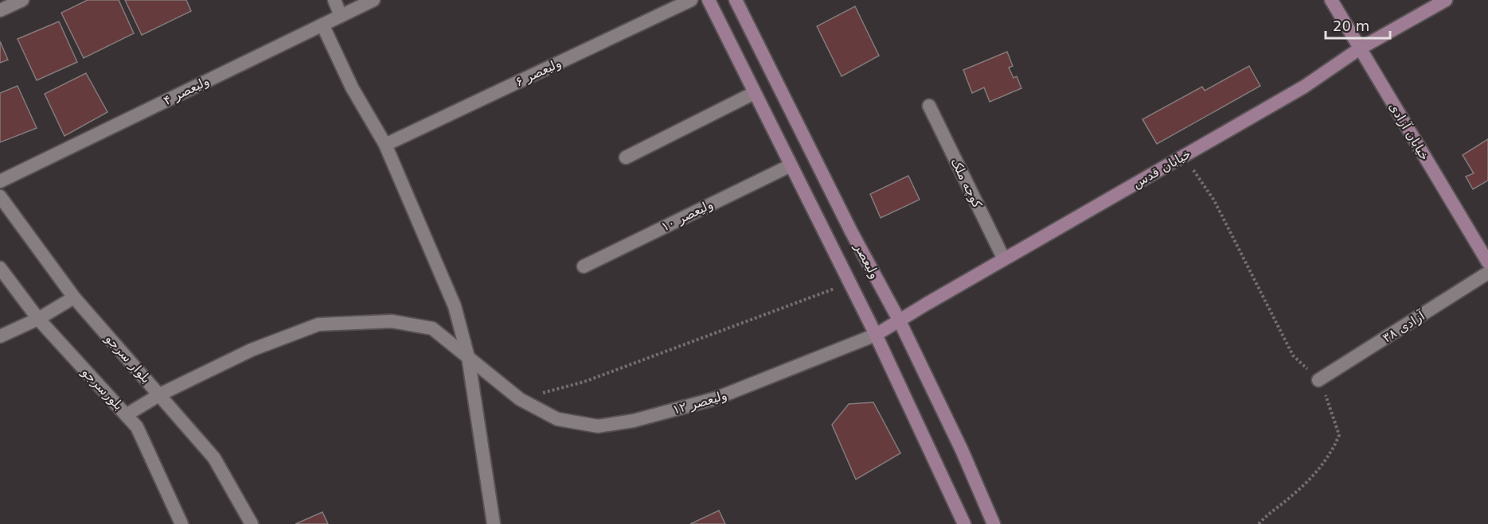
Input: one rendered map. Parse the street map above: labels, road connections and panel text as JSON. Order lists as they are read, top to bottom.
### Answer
{
  "streets": {
    "main road": ["خیابان آزادی", "خیابان قدس", "ولیعصر"],
    "street": [
      "ولیعصر ۶",
      "ولیعصر ۴",
      "کوچه ملک",
      "ولیعصر ۱۰",
      "آزادی ۳۸",
      "بلوار سرجو",
      "بلورسرجو",
      "ولیعصر ۱۲"
    ]
  },
  "crossings": [
    ["خیابان آزادی", "خیابان قدس"],
    ["خیابان قدس", "کوچه ملک"],
    ["خیابان قدس", "ولیعصر"],
    ["خیابان قدس", "ولیعصر ۱۲"],
    ["ولیعصر ۱۰", "ولیعصر"],
    ["ولیعصر", "ولیعصر ۱۲"],
    ["بلوار سرجو", "ولیعصر ۱۲"],
    ["بلورسرجو", "ولیعصر ۱۲"]
  ],
  "scale_bar": "20 m"
}
